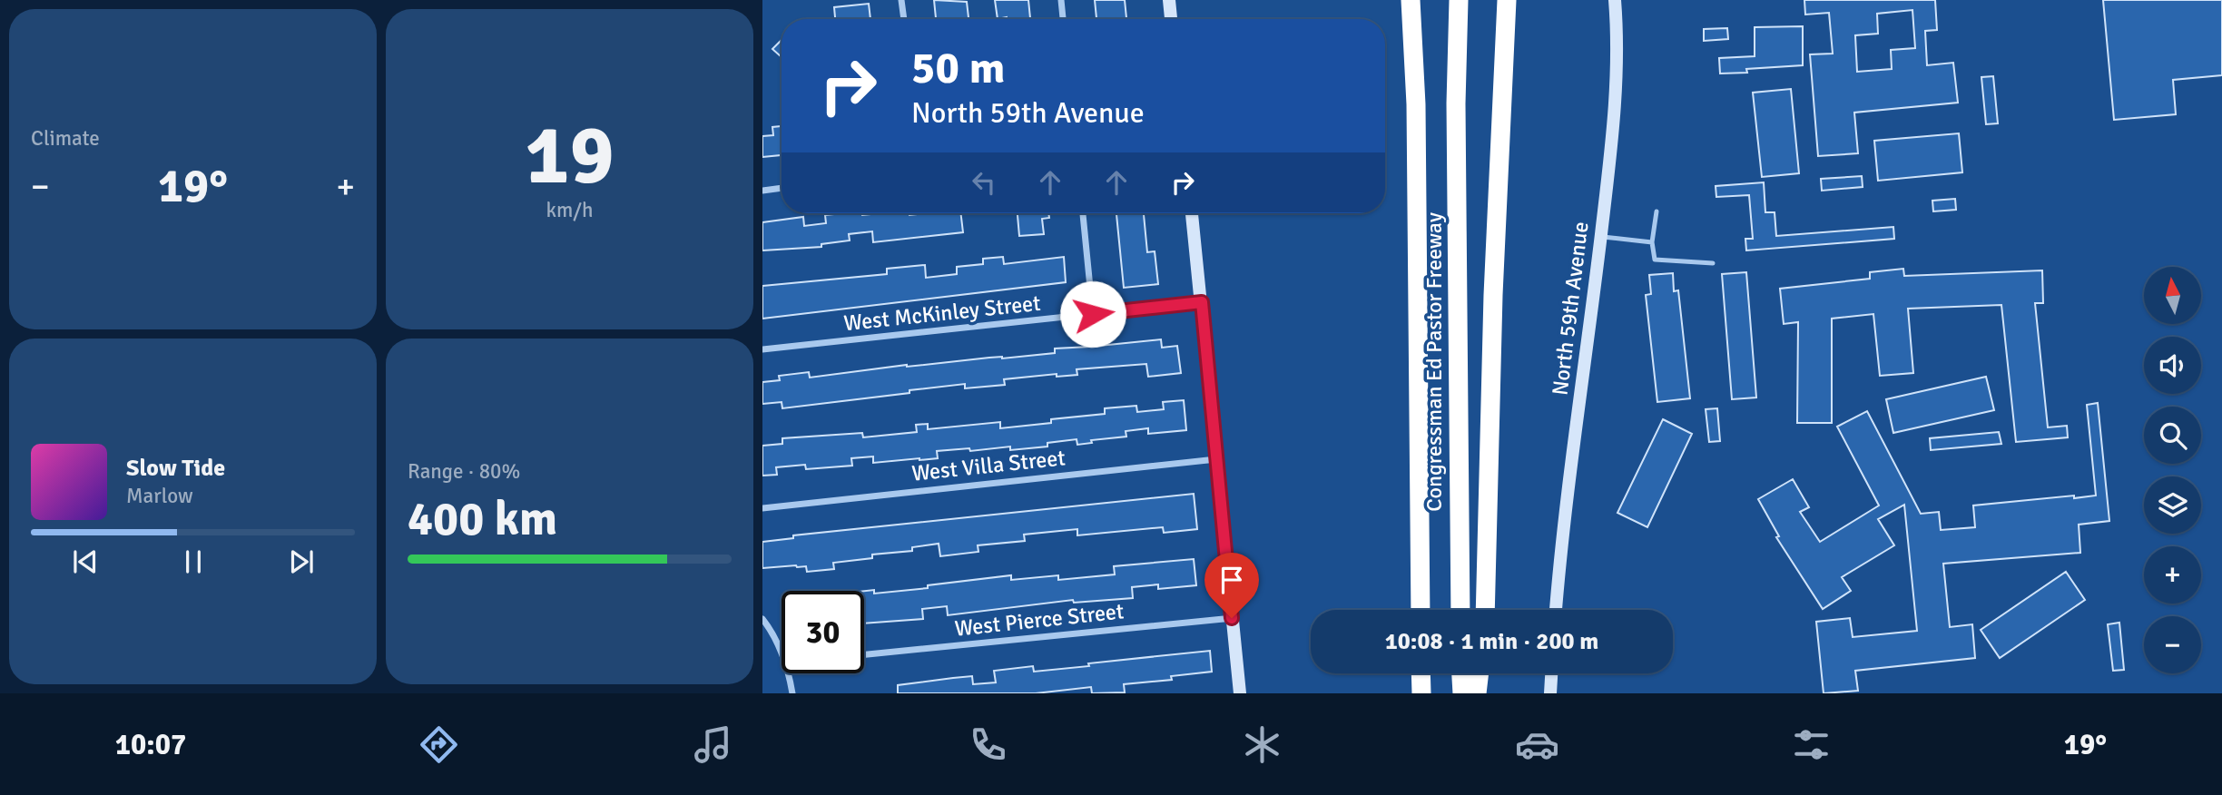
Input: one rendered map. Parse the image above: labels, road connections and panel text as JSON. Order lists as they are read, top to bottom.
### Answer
{
  "streets": {
    "highway": ["Congressman Ed Pastor Freeway"],
    "main road": ["North 59th Avenue"],
    "street": ["West McKinley Street", "West Villa Street", "West Pierce Street"]
  },
  "north": "top",
  "page": {
    "tile": [
      "Climate",
      ["19", "km/h"],
      ["Range · 80%", "400 km"]
    ],
    "turn": ["50 m", "North 59th Avenue"],
    "heat": ["−", "19°", "+"],
    "map_buttons": ["+", "−"],
    "song": ["Slow Tide", "Marlow"],
    "limit": "30",
    "trip": "10:08 · 1 min · 200 m",
    "tabs": ["10:07", "19°"]
  }
}
